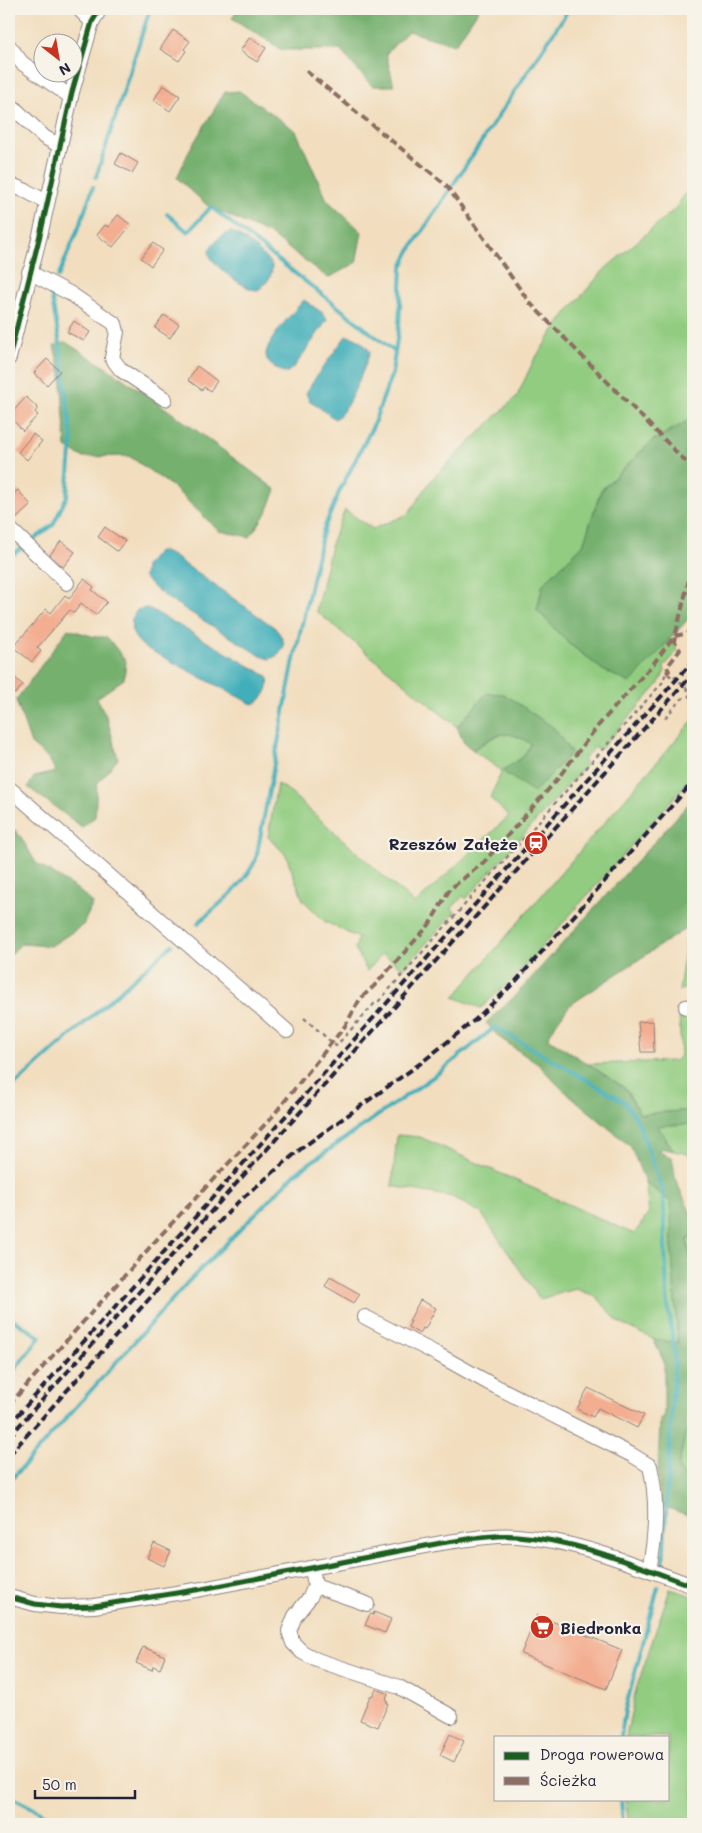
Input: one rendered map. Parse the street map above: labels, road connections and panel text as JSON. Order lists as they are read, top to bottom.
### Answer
{
  "places": {
    "station": ["Rzeszów Załęże"],
    "supermarket": ["Biedronka"]
  },
  "legend": ["Droga rowerowa", "Ścieżka"],
  "scale_bar": "50 m",
  "north": "bottom right"
}
